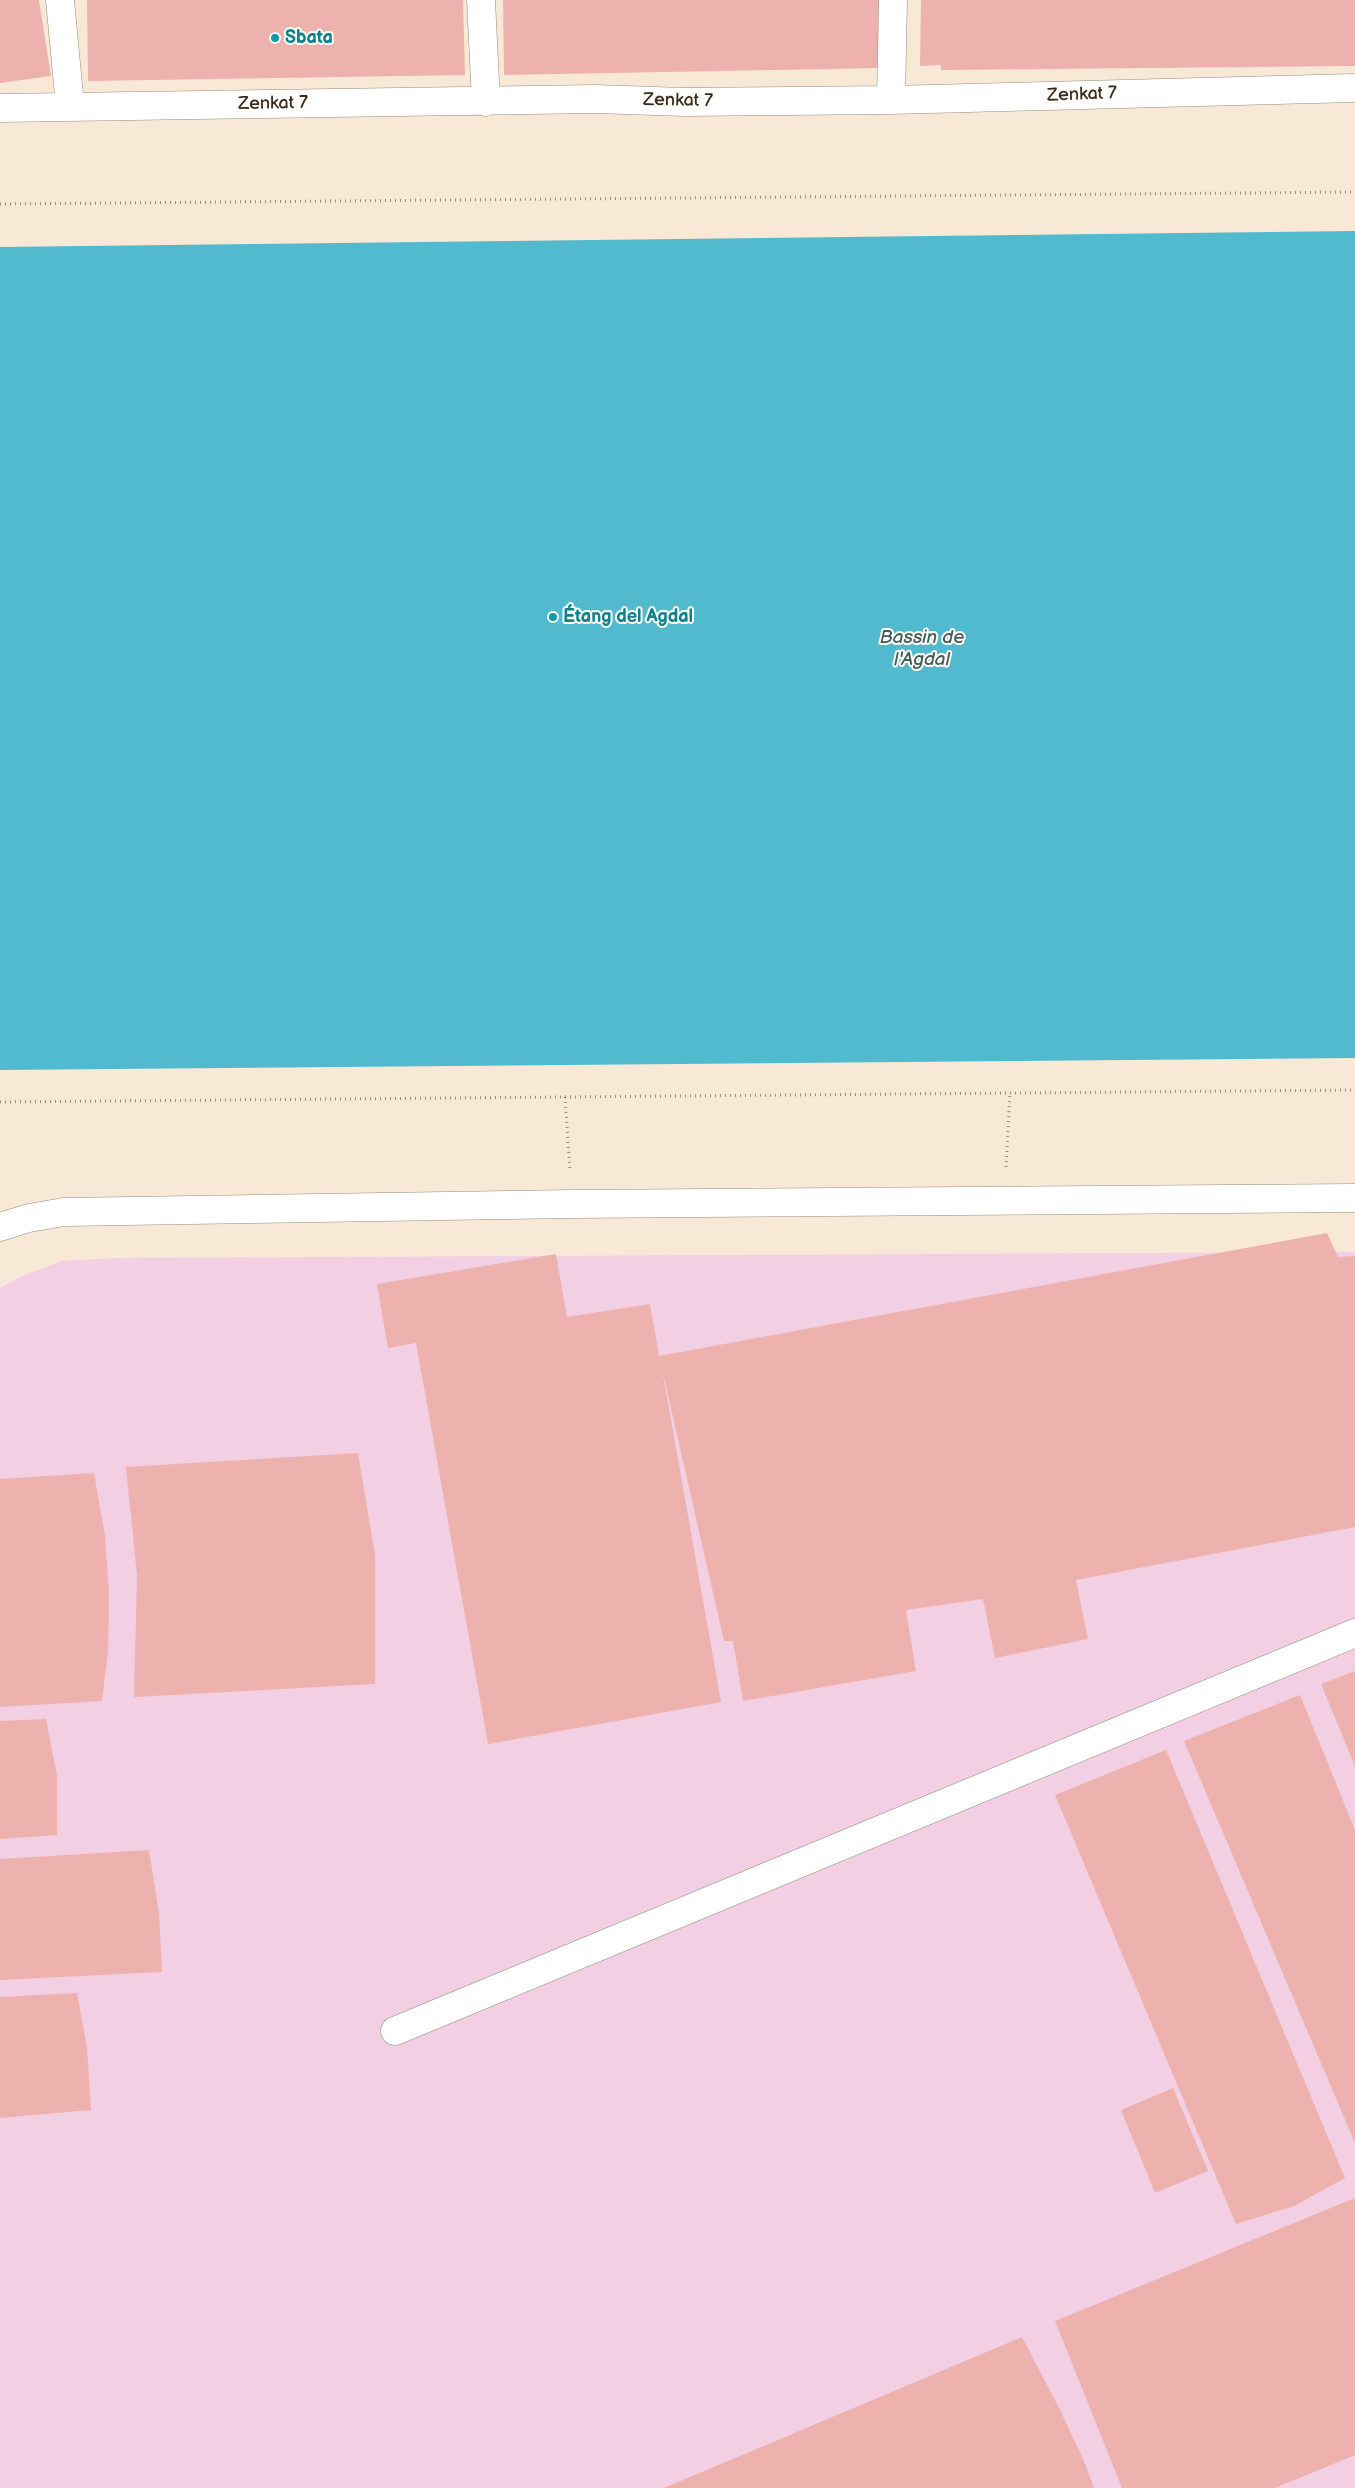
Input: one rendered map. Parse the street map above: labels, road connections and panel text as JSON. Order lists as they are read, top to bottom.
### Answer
{
  "streets": {
    "street": ["Zenkat 7"]
  },
  "water": ["Bassin de l'Agdal"],
  "places": ["Sbata", "Étang del Agdal"]
}
